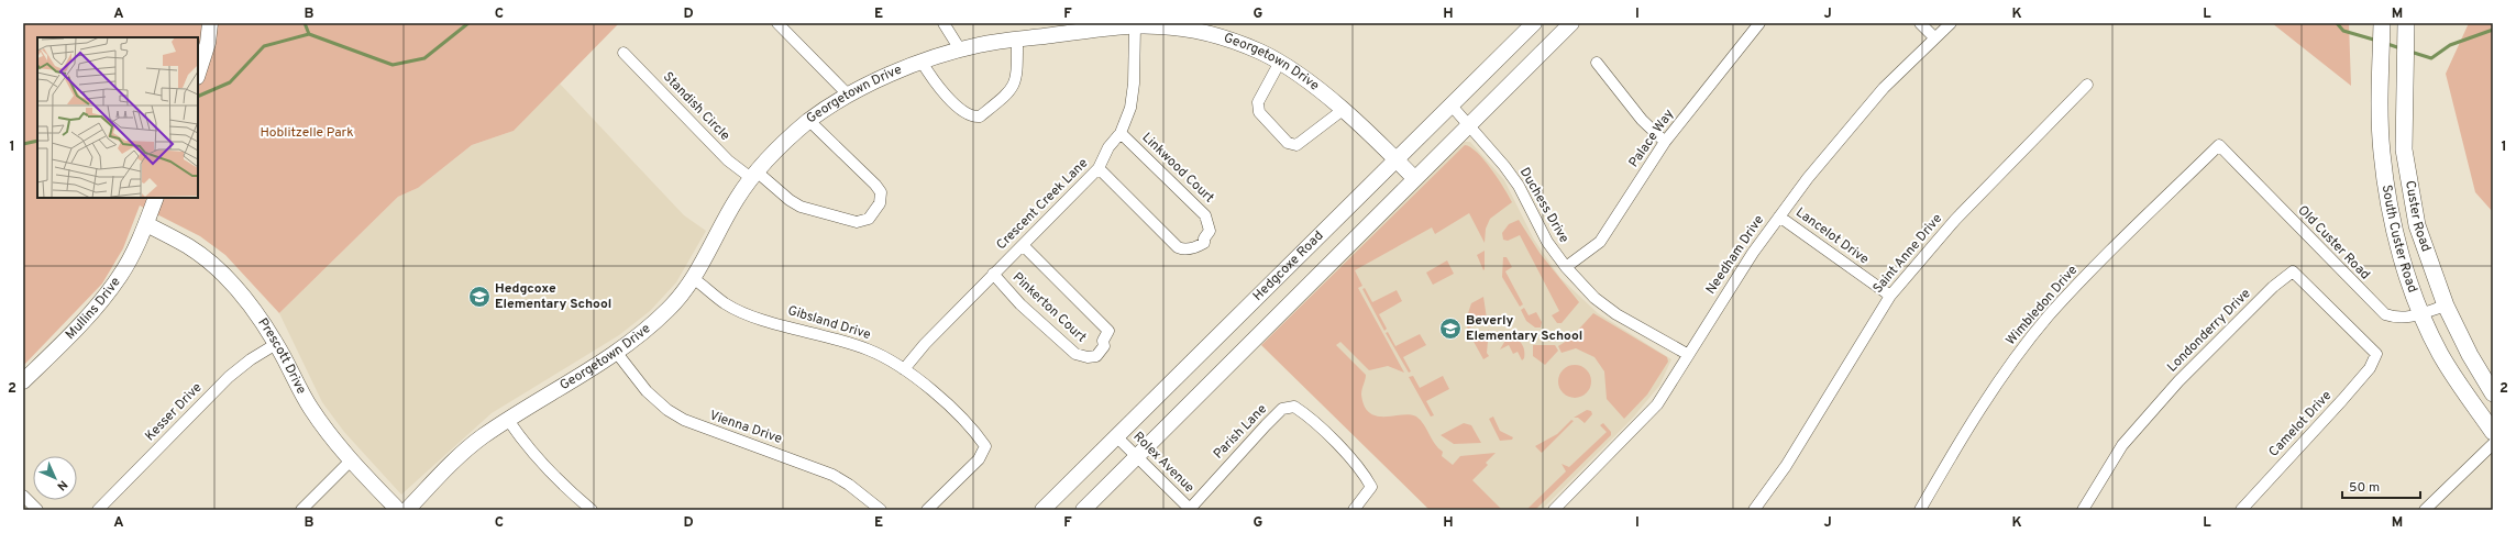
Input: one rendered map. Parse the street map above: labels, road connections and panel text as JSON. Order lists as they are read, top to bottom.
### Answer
{
  "streets": {
    "main road": ["Custer Road", "South Custer Road"],
    "street": [
      "Georgetown Drive",
      "Standish Circle",
      "Palace Way",
      "Linkwood Court",
      "Crescent Creek Lane",
      "Duchess Drive",
      "Lancelot Drive",
      "Old Custer Road",
      "Saint Anne Drive",
      "Needham Drive",
      "Hedgcoxe Road",
      "Wimbledon Drive",
      "Mullins Drive",
      "Pinkerton Court",
      "Gibsland Drive",
      "Londonderry Drive",
      "Prescott Drive",
      "Kesser Drive",
      "Camelot Drive",
      "Vienna Drive",
      "Parish Lane",
      "Rolex Avenue"
    ]
  },
  "crossings": [
    ["Georgetown Drive", "Standish Circle"],
    ["Georgetown Drive", "Crescent Creek Lane"],
    ["Georgetown Drive", "Hedgcoxe Road"],
    ["Georgetown Drive", "Gibsland Drive"],
    ["Georgetown Drive", "Vienna Drive"],
    ["Palace Way", "Duchess Drive"],
    ["Linkwood Court", "Crescent Creek Lane"],
    ["Crescent Creek Lane", "Pinkerton Court"],
    ["Crescent Creek Lane", "Gibsland Drive"],
    ["Duchess Drive", "Needham Drive"],
    ["Duchess Drive", "Hedgcoxe Road"],
    ["Custer Road", "Old Custer Road"],
    ["Lancelot Drive", "Saint Anne Drive"],
    ["Lancelot Drive", "Needham Drive"],
    ["South Custer Road", "Old Custer Road"],
    ["Old Custer Road", "Wimbledon Drive"],
    ["Hedgcoxe Road", "Rolex Avenue"],
    ["Mullins Drive", "Prescott Drive"],
    ["Londonderry Drive", "Camelot Drive"],
    ["Prescott Drive", "Kesser Drive"],
    ["Parish Lane", "Rolex Avenue"]
  ],
  "parks": ["Hoblitzelle Park"],
  "places": {
    "school or university": ["Hedgcoxe Elementary School", "Beverly Elementary School"]
  },
  "scale_bar": "50 m",
  "north": "bottom right",
  "grid": {
    "columns": [
      "A",
      "B",
      "C",
      "D",
      "E",
      "F",
      "G",
      "H",
      "I",
      "J",
      "K",
      "L",
      "M"
    ],
    "rows": ["1", "2"]
  }
}
